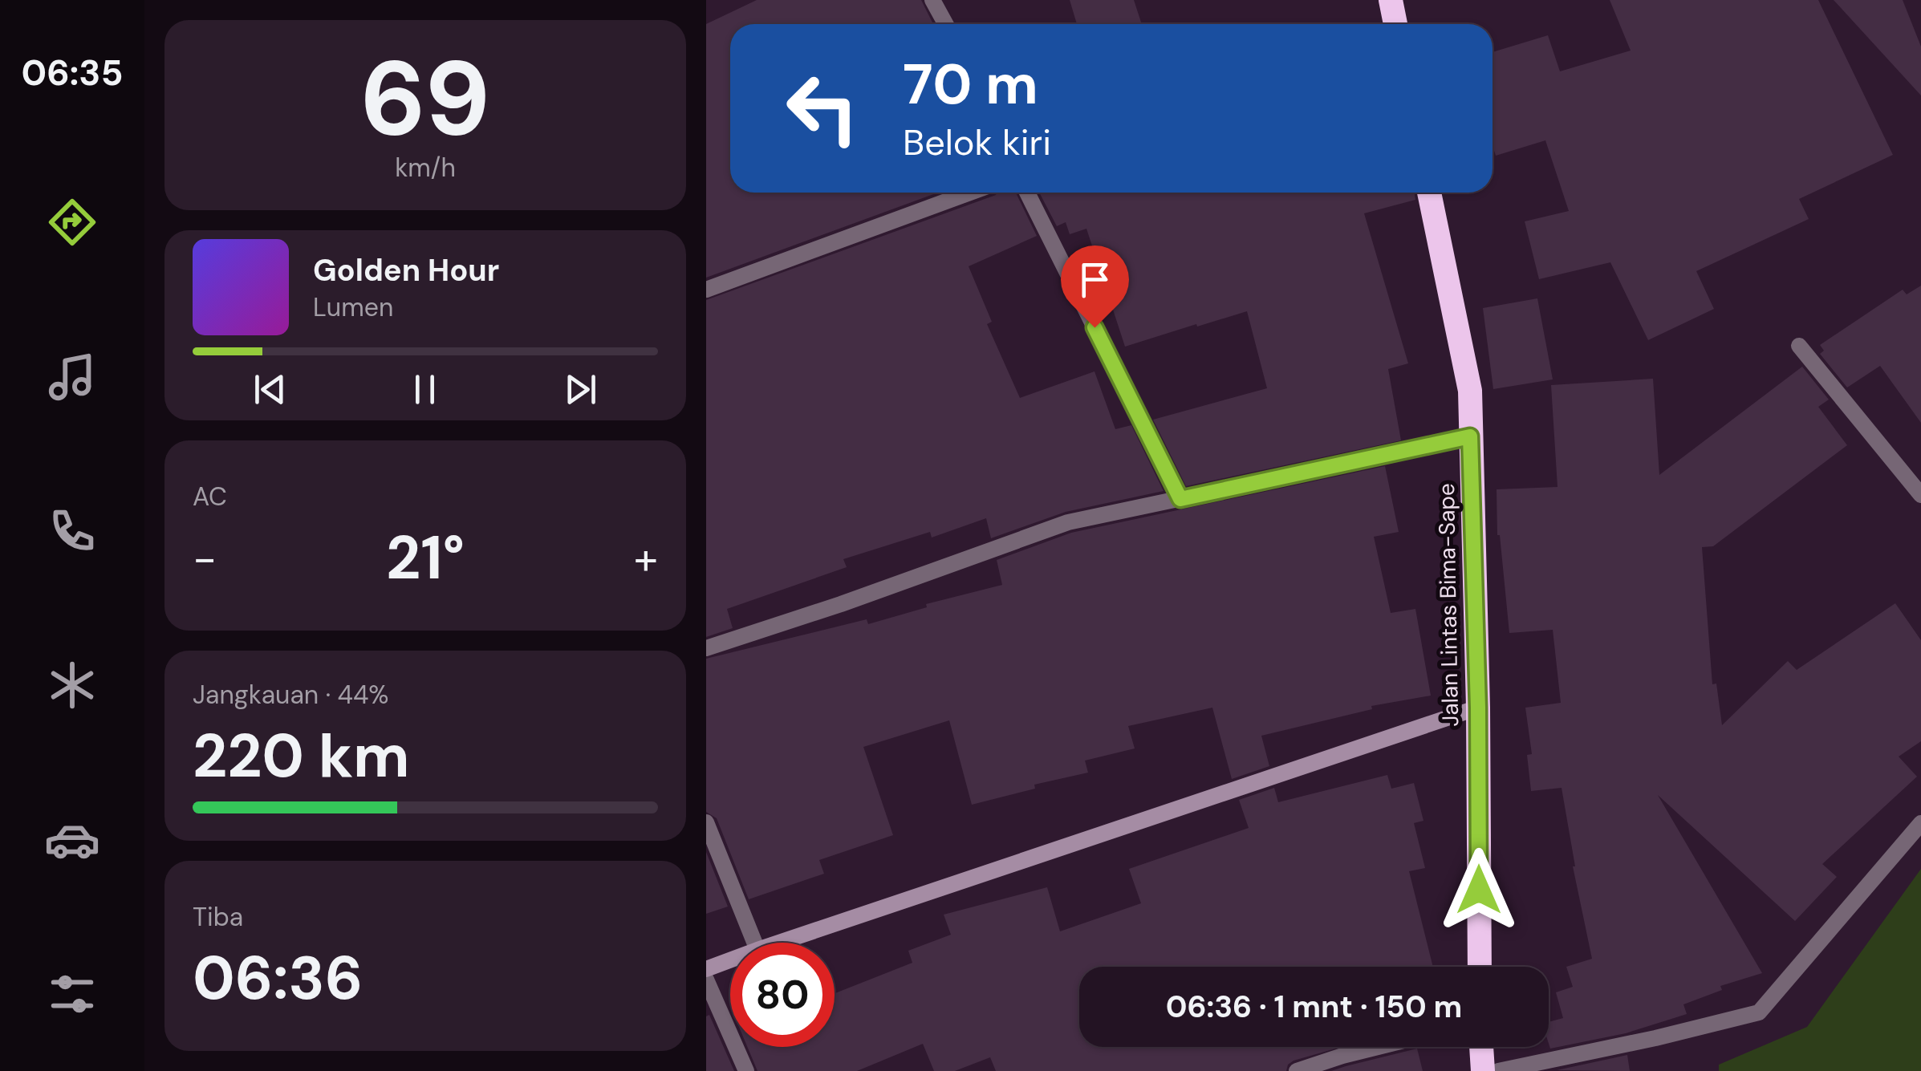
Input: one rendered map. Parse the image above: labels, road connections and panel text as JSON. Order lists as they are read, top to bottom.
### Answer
{
  "streets": {
    "highway": ["Jalan Lintas Bima-Sape"]
  },
  "page": {
    "tabs": "06:35",
    "tile": [
      ["69", "km/h"],
      "AC",
      ["Jangkauan · 44%", "220 km"],
      ["Tiba", "06:36"]
    ],
    "turn": ["70 m", "Belok kiri"],
    "song": ["Golden Hour", "Lumen"],
    "heat": ["−", "21°", "+"],
    "limit": "80",
    "trip": "06:36 · 1 mnt · 150 m"
  }
}
